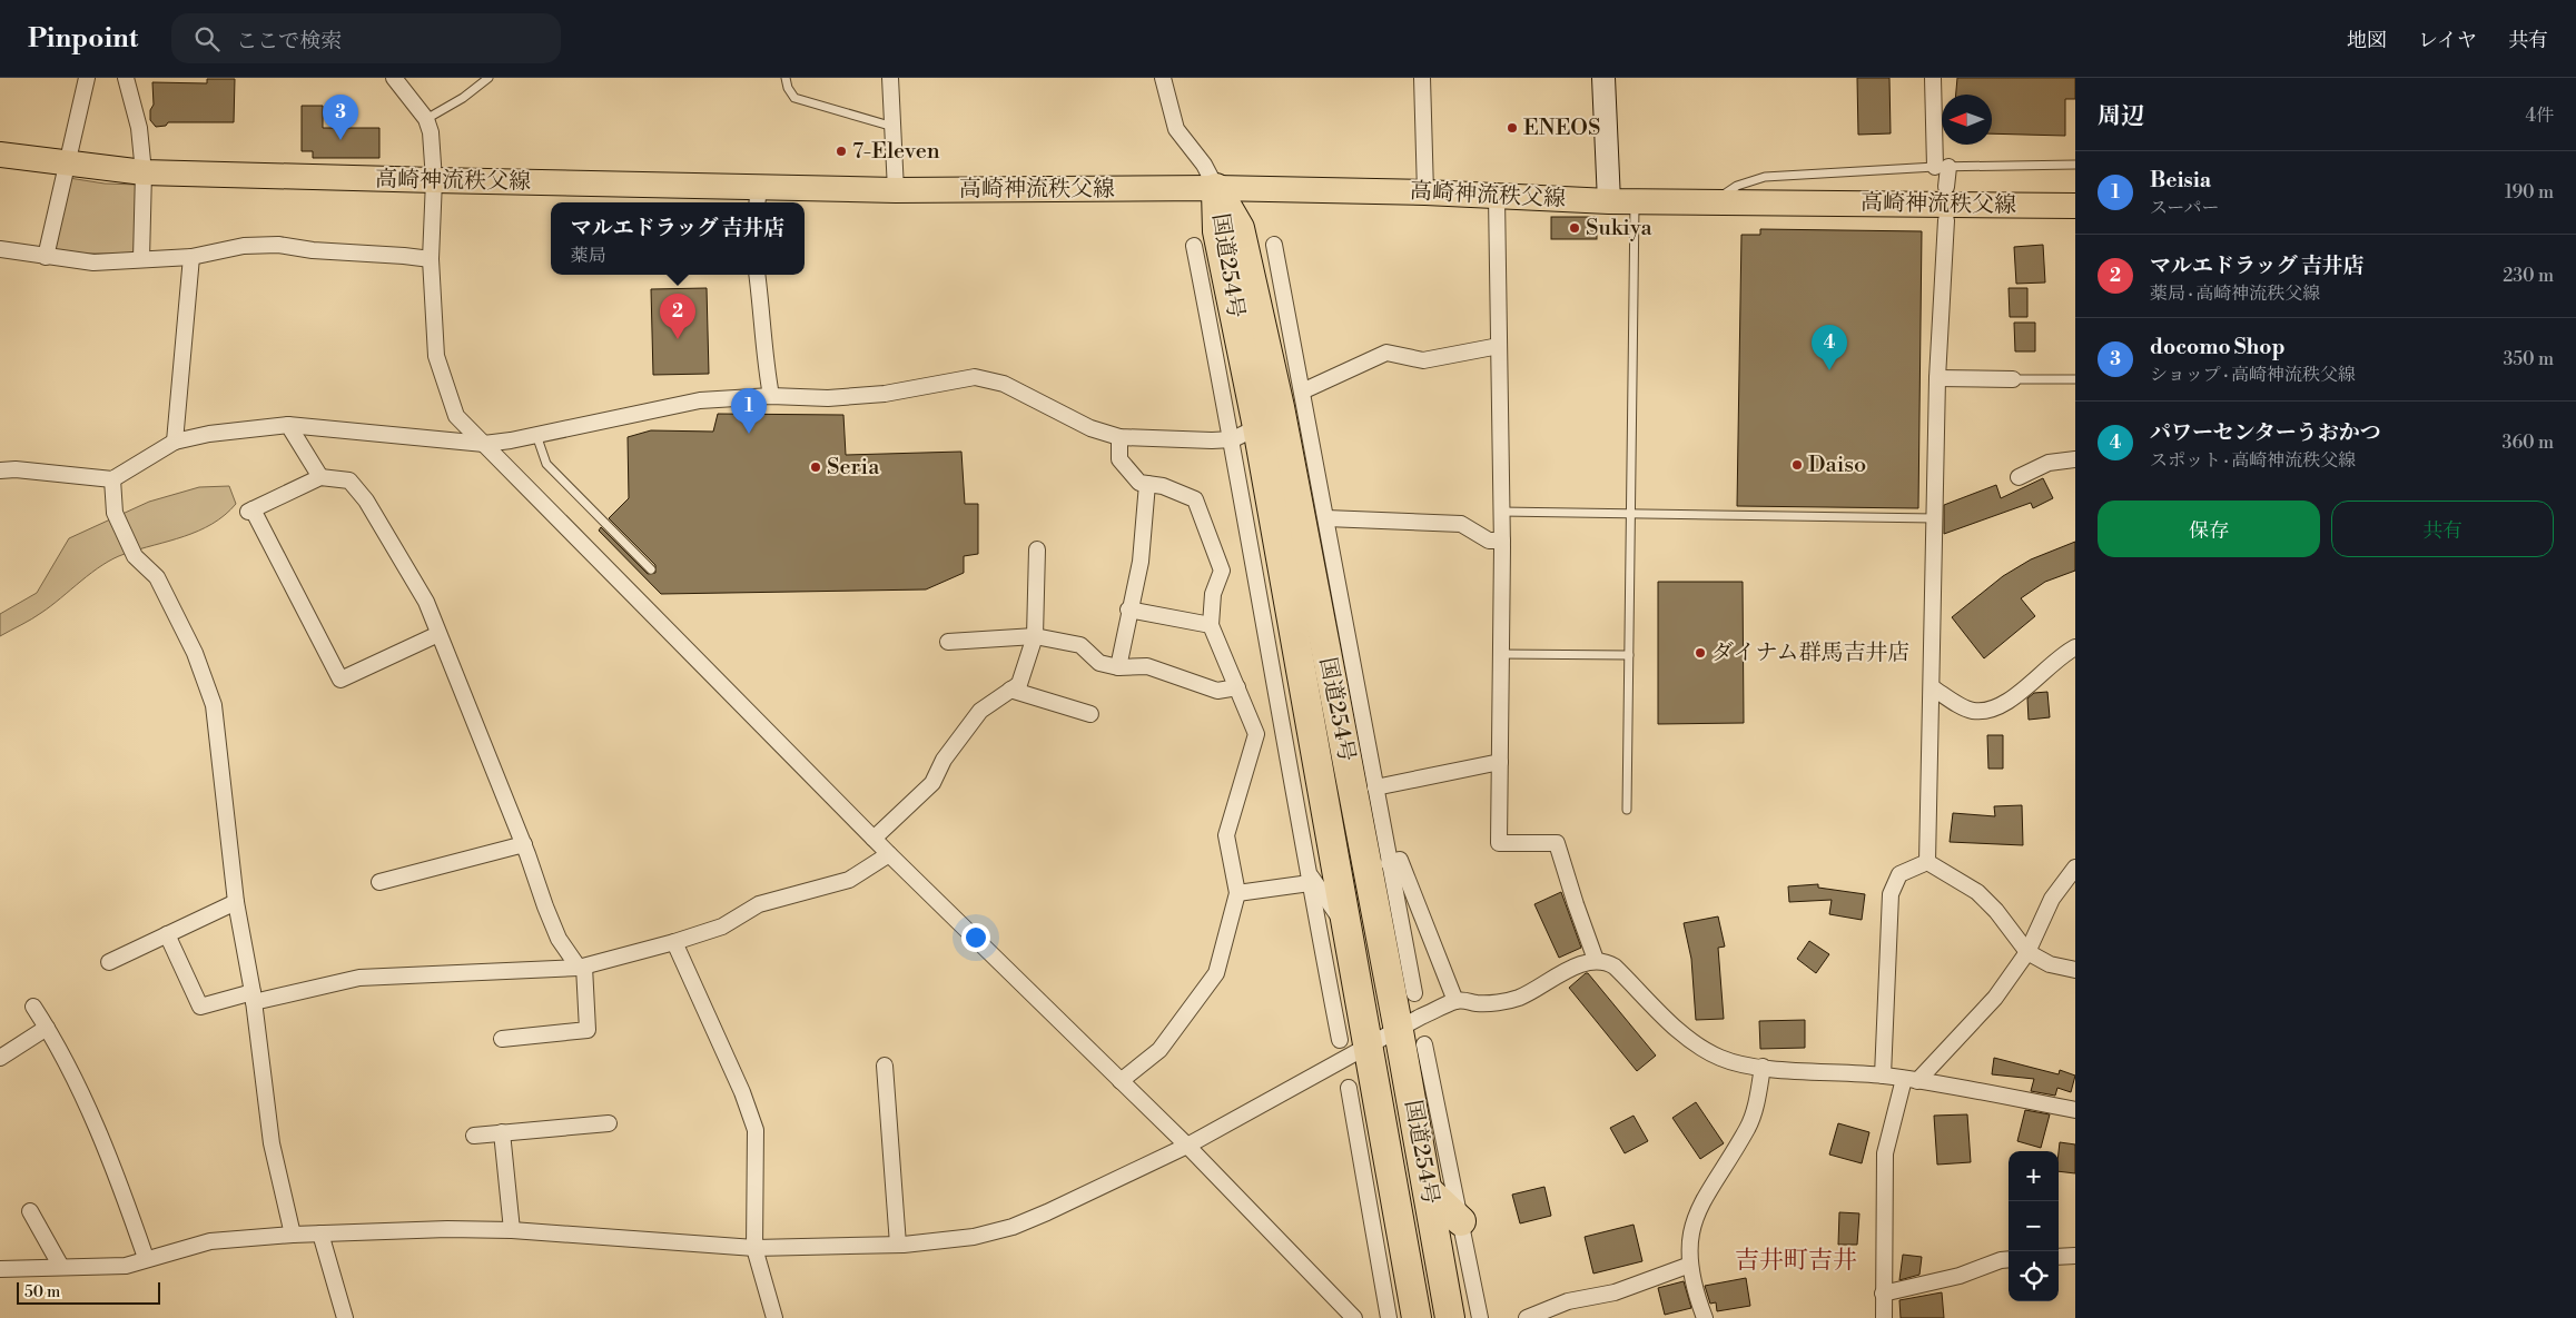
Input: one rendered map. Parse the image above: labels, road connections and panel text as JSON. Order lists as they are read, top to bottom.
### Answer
{
  "streets": {
    "highway": ["国道254号"],
    "main road": ["高崎神流秩父線"]
  },
  "crossings": [
    ["高崎神流秩父線", "国道254号"]
  ],
  "districts": ["吉井町吉井"],
  "places": [
    "ENEOS",
    "7-Eleven",
    "Sukiya",
    "Daiso",
    "Seria",
    "ダイナム群馬吉井店"
  ],
  "scale_bar": "50 m",
  "north": "left",
  "page": {
    "header": "Pinpoint",
    "search": "ここで検索",
    "nav": ["地図", "レイヤ", "共有"],
    "heading": ["周辺", "4件"],
    "pins": [
      "3",
      "2",
      "4",
      "1"
    ],
    "list": [
      {
        "mark": "1",
        "name": "Beisia",
        "note": "スーパー",
        "value": "190 m"
      },
      {
        "mark": "2",
        "name": "マルエドラッグ 吉井店",
        "note": "薬局 · 高崎神流秩父線",
        "value": "230 m"
      },
      {
        "mark": "3",
        "name": "docomo Shop",
        "note": "ショップ · 高崎神流秩父線",
        "value": "350 m"
      },
      {
        "mark": "4",
        "name": "パワーセンターうおかつ",
        "note": "スポット · 高崎神流秩父線",
        "value": "360 m"
      }
    ],
    "popup": ["マルエドラッグ 吉井店", "薬局"],
    "buttons": ["保存", "共有"],
    "map_buttons": ["+", "−"],
    "scale": "50 m"
  }
}
